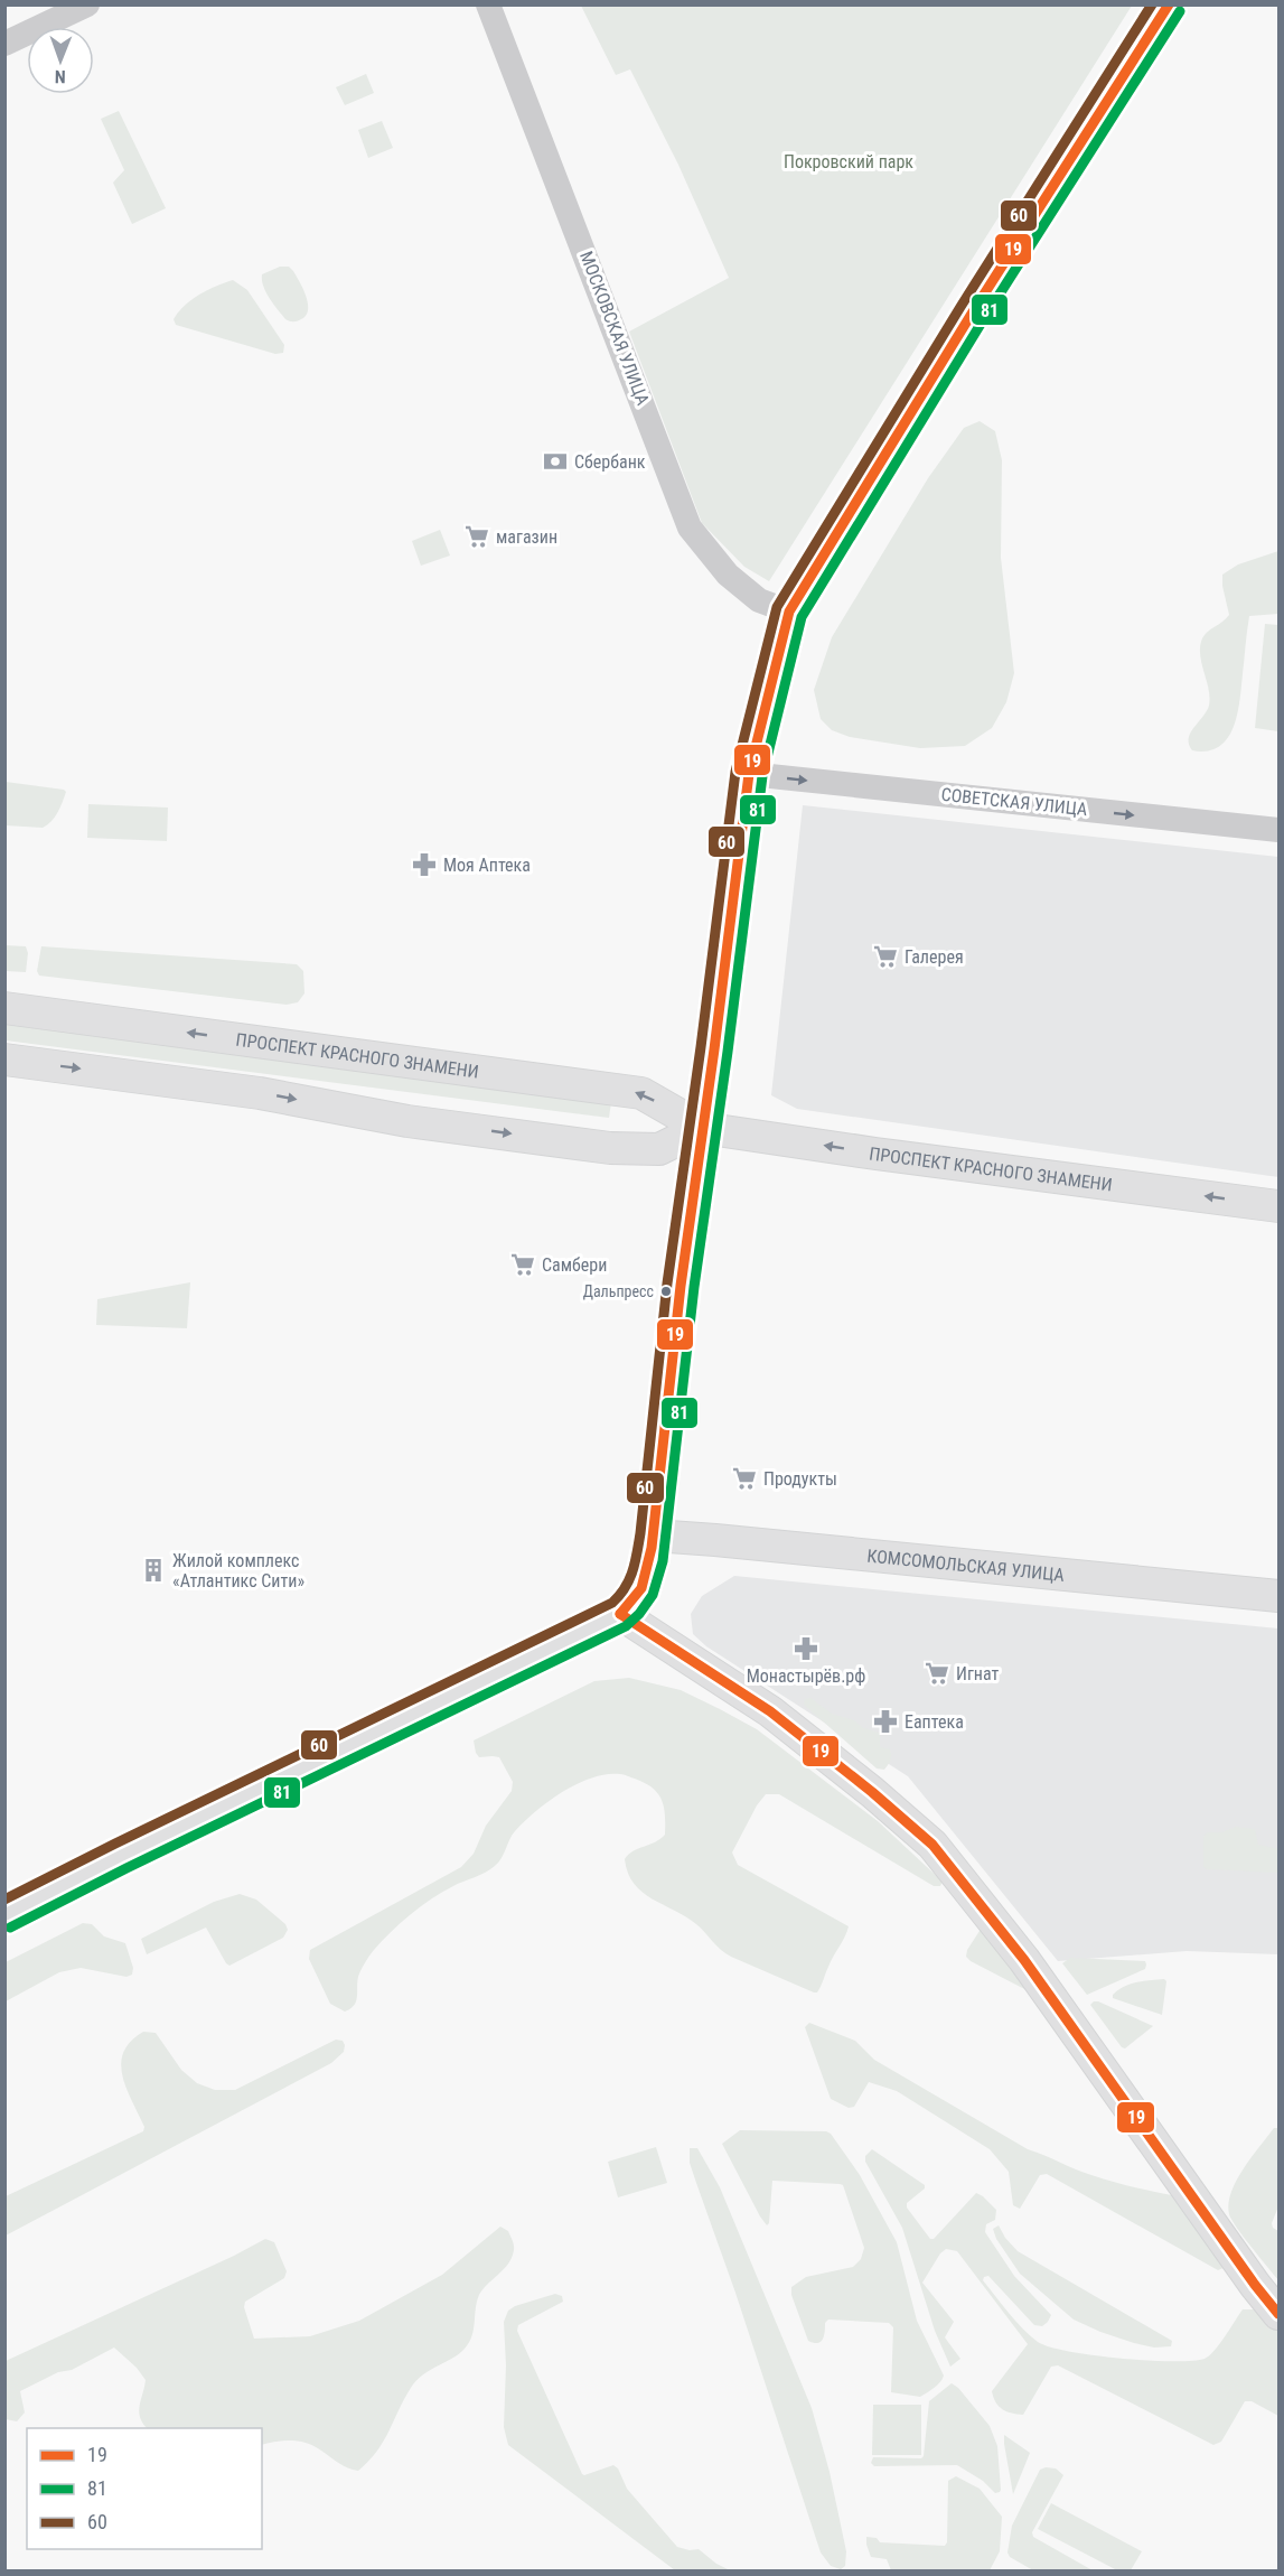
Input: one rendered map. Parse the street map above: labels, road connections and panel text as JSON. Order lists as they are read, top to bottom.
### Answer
{
  "streets": {
    "main road": ["ПРОСПЕКТ КРАСНОГО ЗНАМЕНИ", "КОМСОМОЛЬСКАЯ УЛИЦА"],
    "street": ["МОСКОВСКАЯ УЛИЦА", "СОВЕТСКАЯ УЛИЦА"]
  },
  "one_way": ["СОВЕТСКАЯ УЛИЦА"],
  "parks": ["Покровский парк"],
  "places": {
    "bank": ["Сбербанк"],
    "supermarket": [
      "магазин",
      "Галерея",
      "Самбери",
      "Продукты",
      "Игнат"
    ],
    "pharmacy": ["Моя Аптека", "Монастырёв.рф", "Еаптека"],
    "other": ["Дальпресс"],
    "building": ["Жилой комплекс «Атлантикс Сити»"]
  },
  "lines": ["transit line 19", "transit line 60", "transit line 81"],
  "legend": ["19", "81", "60"],
  "north": "bottom"
}
